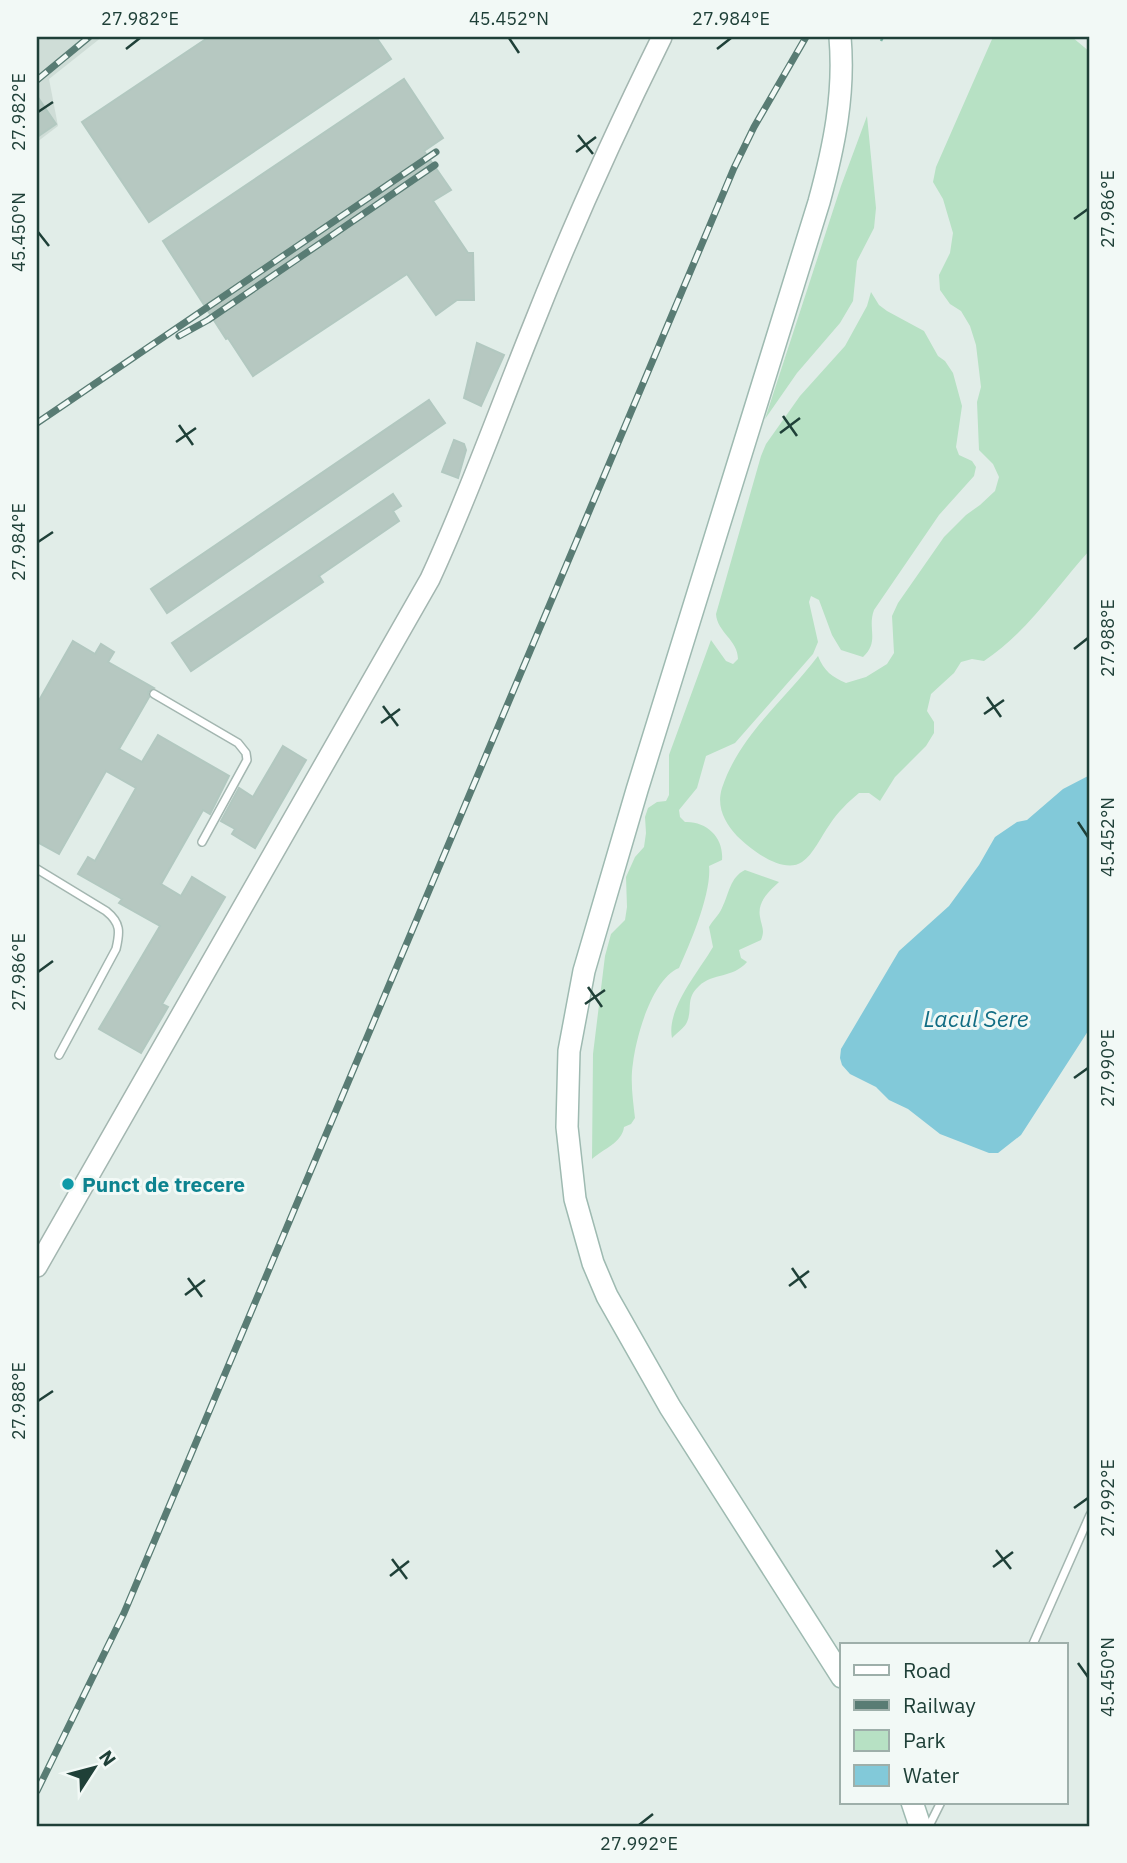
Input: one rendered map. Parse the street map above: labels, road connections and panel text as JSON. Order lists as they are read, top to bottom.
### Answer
{
  "water": ["Lacul Sere"],
  "places": ["Punct de trecere"],
  "legend": [
    "Road",
    "Railway",
    "Park",
    "Water"
  ],
  "north": "top right",
  "coordinates": [
    "27.982°E",
    "45.452°N",
    "27.984°E",
    "27.986°E",
    "45.450°N",
    "27.988°E",
    "27.990°E",
    "27.992°E"
  ]
}
